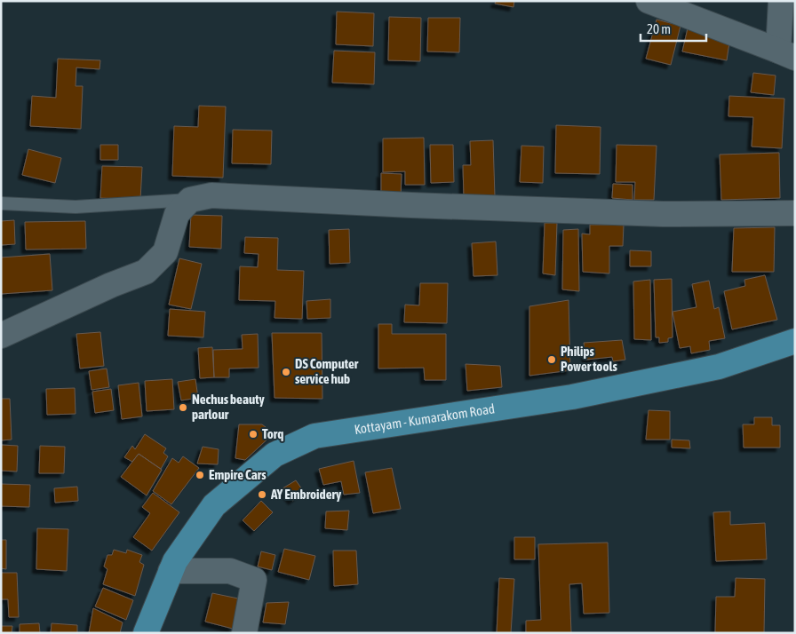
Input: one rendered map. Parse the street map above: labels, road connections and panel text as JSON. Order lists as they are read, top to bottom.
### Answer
{
  "streets": {
    "main road": ["Kottayam - Kumarakom Road"]
  },
  "places": [
    "Philips Power tools",
    "DS Computer service hub",
    "Nechus beauty parlour",
    "Torq",
    "Empire Cars",
    "AY Embroidery"
  ],
  "scale_bar": "20 m"
}
